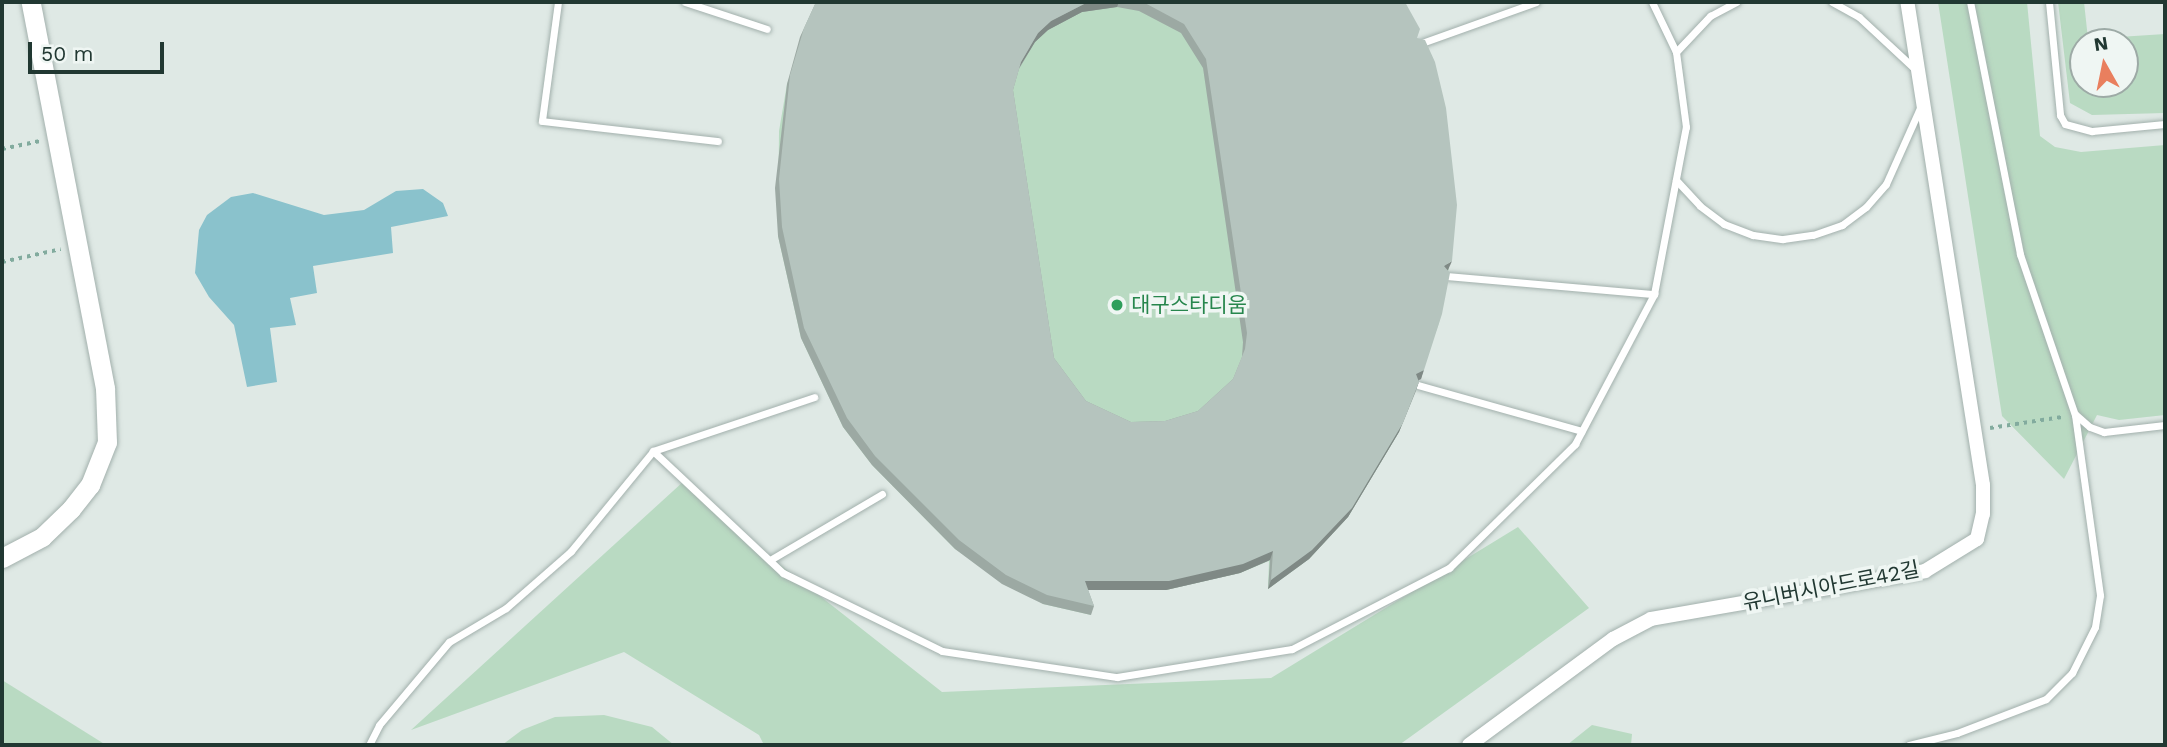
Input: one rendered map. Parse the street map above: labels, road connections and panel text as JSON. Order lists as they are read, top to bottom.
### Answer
{
  "streets": {
    "street": ["유니버시아드로42길"]
  },
  "places": ["대구스타디움"],
  "scale_bar": "50 m",
  "north": "top"
}
